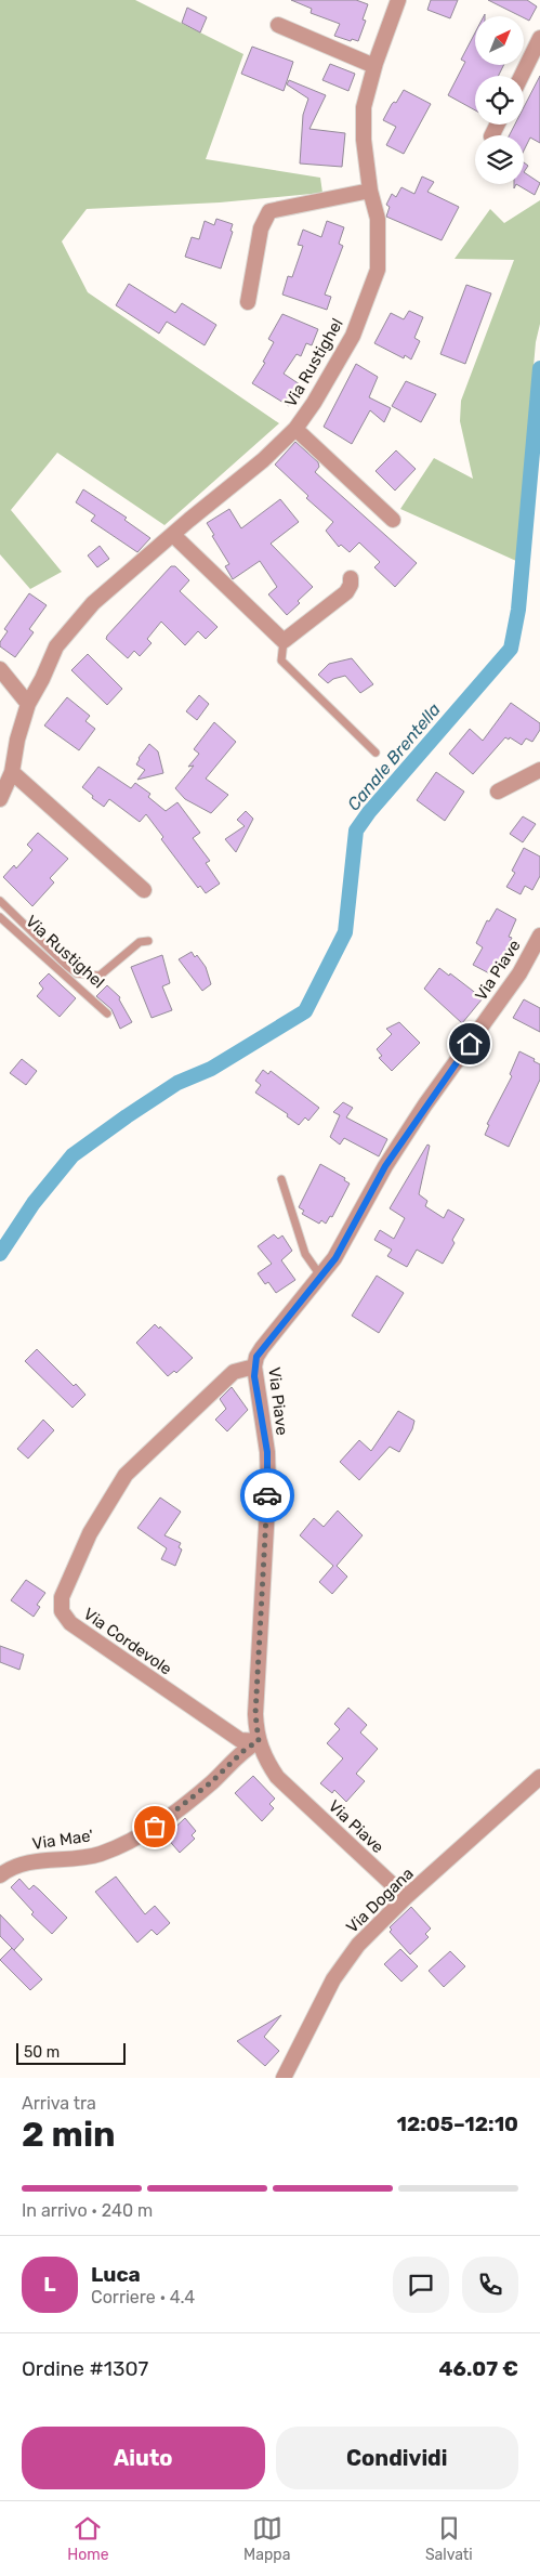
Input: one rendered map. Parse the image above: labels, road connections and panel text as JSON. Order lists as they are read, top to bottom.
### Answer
{
  "streets": {
    "street": [
      "Via Rustighel",
      "Via Piave",
      "Via Cordevole",
      "Via Mae'",
      "Via Dogana"
    ]
  },
  "crossings": [
    ["Via Piave", "Via Cordevole"],
    ["Via Piave", "Via Mae'"],
    ["Via Piave", "Via Dogana"],
    ["Via Cordevole", "Via Mae'"]
  ],
  "water": ["Canale Brentella"],
  "scale_bar": "50 m",
  "north": "top right",
  "page": {
    "scale": "50 m",
    "heading": ["2 min", "Arriva tra", "12:05–12:10"],
    "panel": [
      "Luca",
      "Corriere · 4.4",
      "Ordine #1307",
      "46.07 €"
    ],
    "bar": "In arrivo · 240 m",
    "round": "L",
    "buttons": ["Aiuto", "Condividi"],
    "tabs": ["Home", "Mappa", "Salvati"]
  }
}
